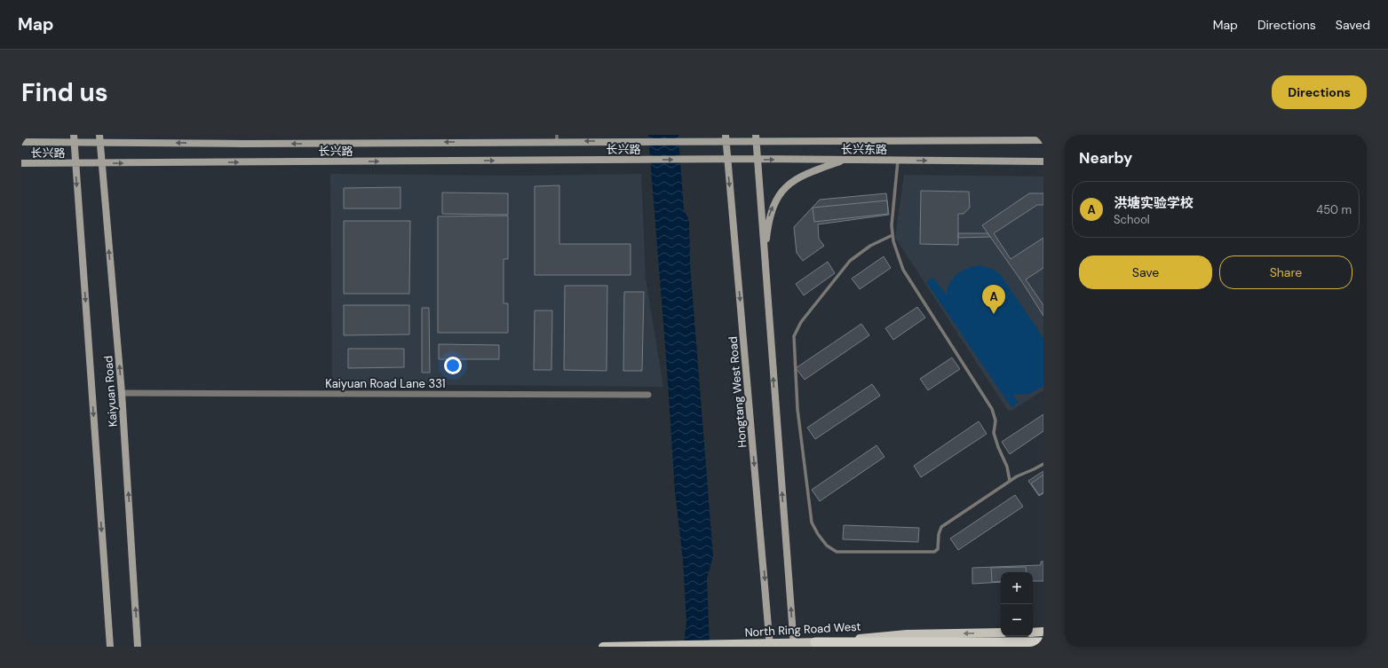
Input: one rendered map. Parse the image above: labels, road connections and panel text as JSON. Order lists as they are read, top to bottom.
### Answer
{
  "streets": {
    "main road": [
      "长兴路",
      "长兴东路",
      "Kaiyuan Road",
      "Hongtang West Road",
      "North Ring Road West"
    ],
    "street": ["Kaiyuan Road Lane 331"]
  },
  "crossings": [
    ["长兴路", "长兴东路"],
    ["长兴路", "Kaiyuan Road"],
    ["长兴东路", "Hongtang West Road"],
    ["Kaiyuan Road Lane 331", "Kaiyuan Road"],
    ["Hongtang West Road", "North Ring Road West"]
  ],
  "one_way": ["North Ring Road West"],
  "page": {
    "header": "Map",
    "nav": ["Map", "Directions", "Saved"],
    "buttons": [
      "Directions",
      ["Save", "Share"]
    ],
    "title": "Find us",
    "heading": "Nearby",
    "list": [
      {
        "mark": "A",
        "name": "洪塘实验学校",
        "note": "School",
        "value": "450 m"
      }
    ],
    "pins": "A",
    "map_buttons": ["+", "−"]
  }
}
